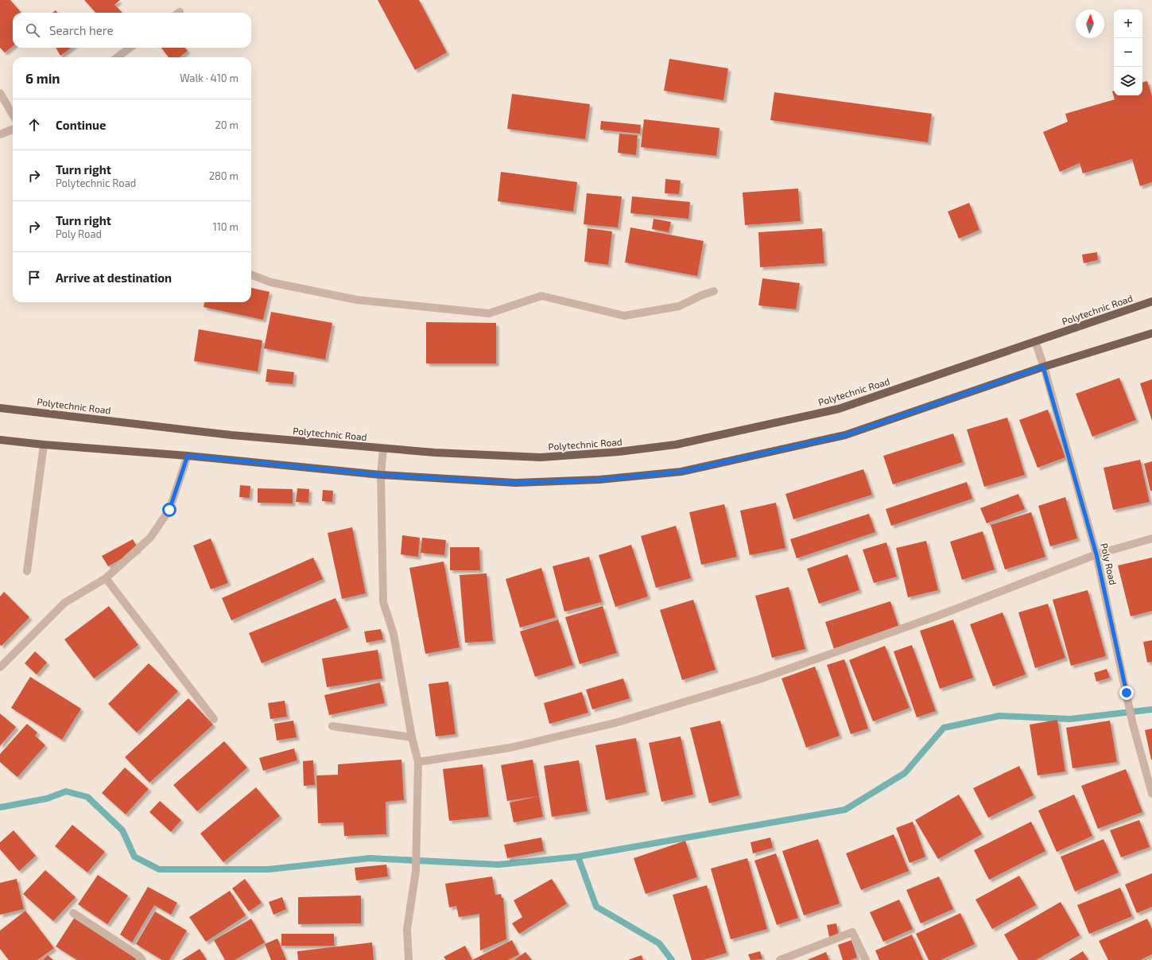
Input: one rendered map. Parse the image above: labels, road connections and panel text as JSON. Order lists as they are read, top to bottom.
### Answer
{
  "streets": {
    "main road": ["Polytechnic Road"],
    "street": ["Poly Road"]
  },
  "crossings": [
    ["Polytechnic Road", "Poly Road"]
  ],
  "north": "top",
  "page": {
    "map_buttons": ["+", "−"],
    "search": "Search here",
    "heading": ["6 min", "Walk · 410 m"],
    "list": [
      ["Continue", "20 m"],
      ["Turn right", "Polytechnic Road", "280 m"],
      ["Turn right", "Poly Road", "110 m"],
      "Arrive at destination"
    ]
  }
}
